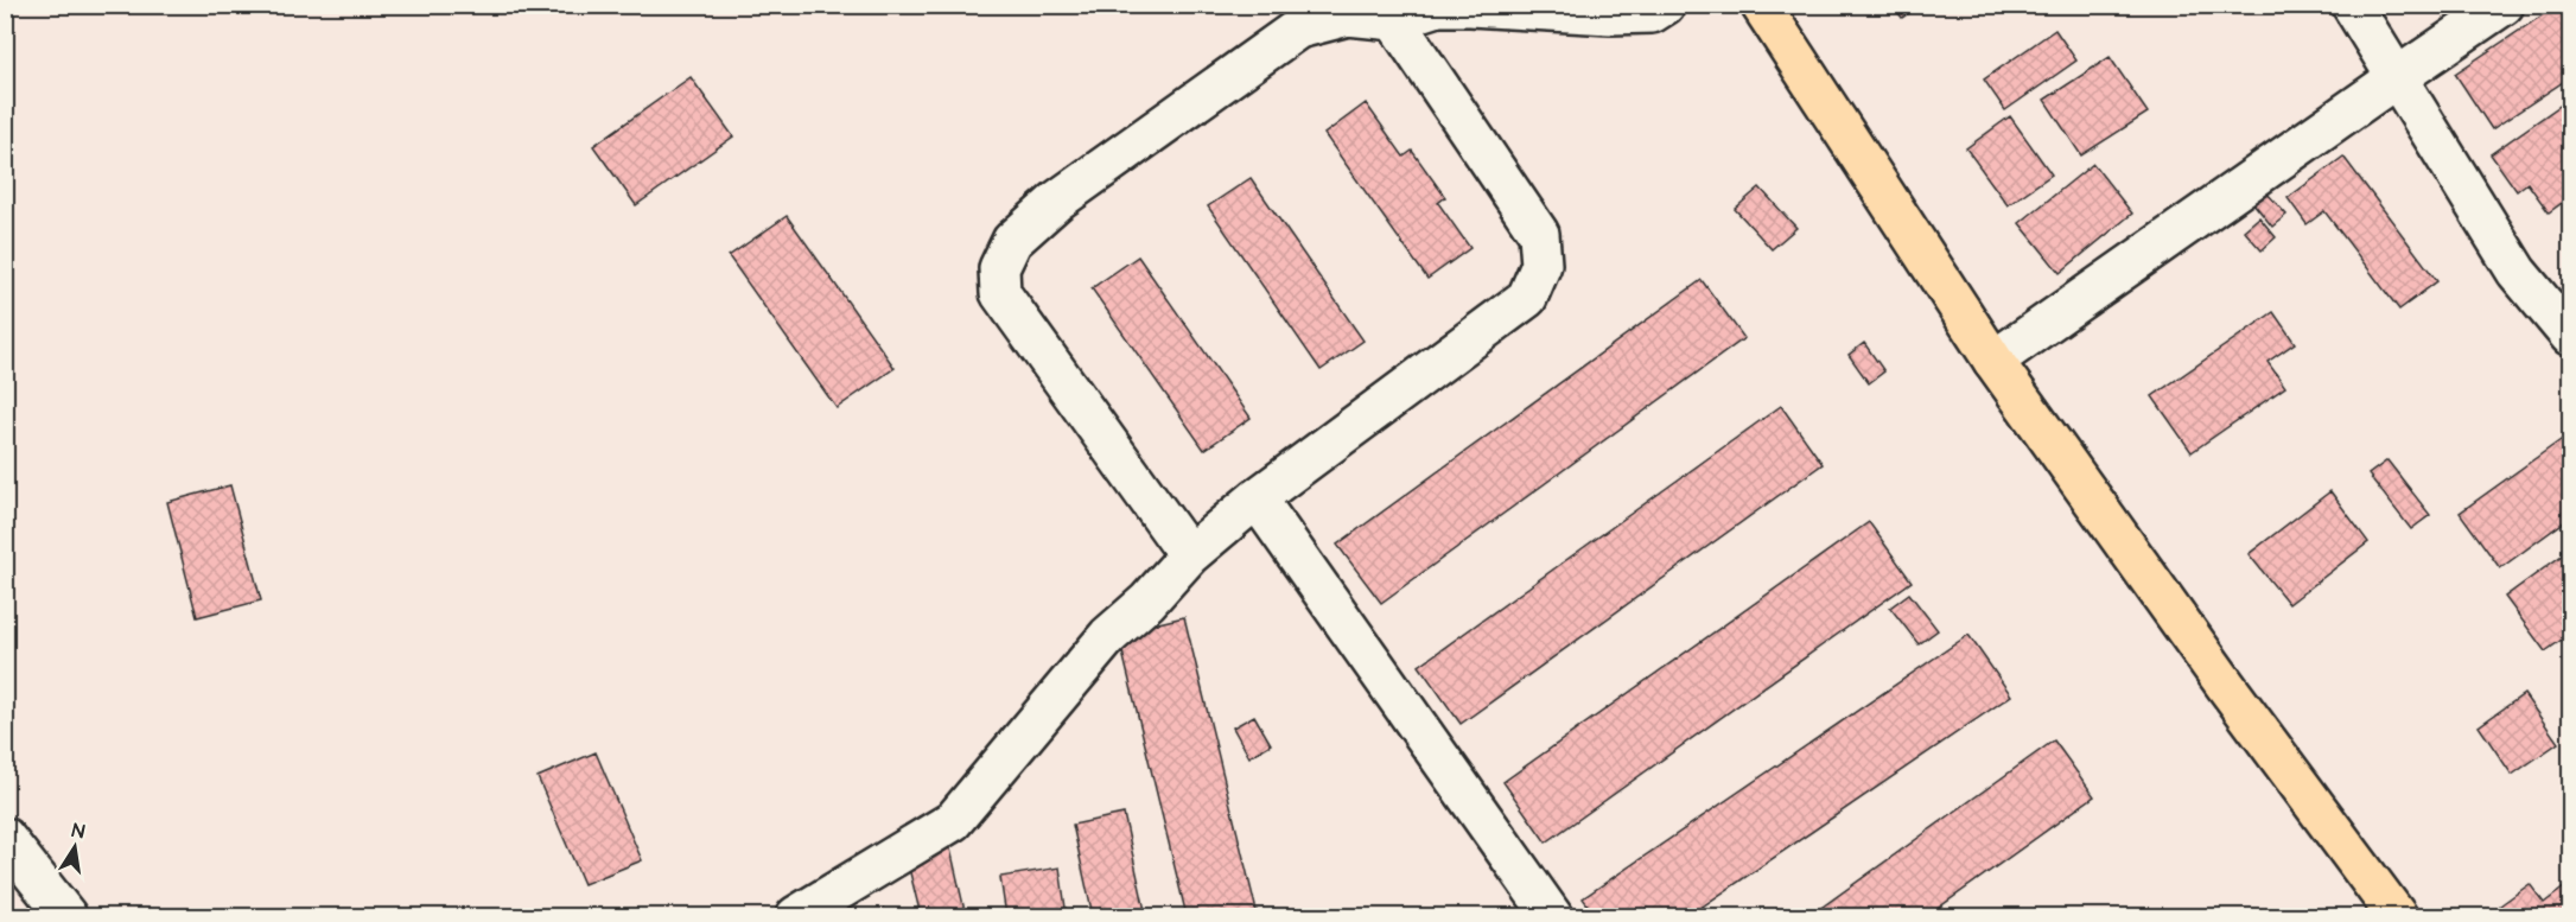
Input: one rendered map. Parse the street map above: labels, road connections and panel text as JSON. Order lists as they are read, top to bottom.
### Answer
{
  "north": "top"
}
